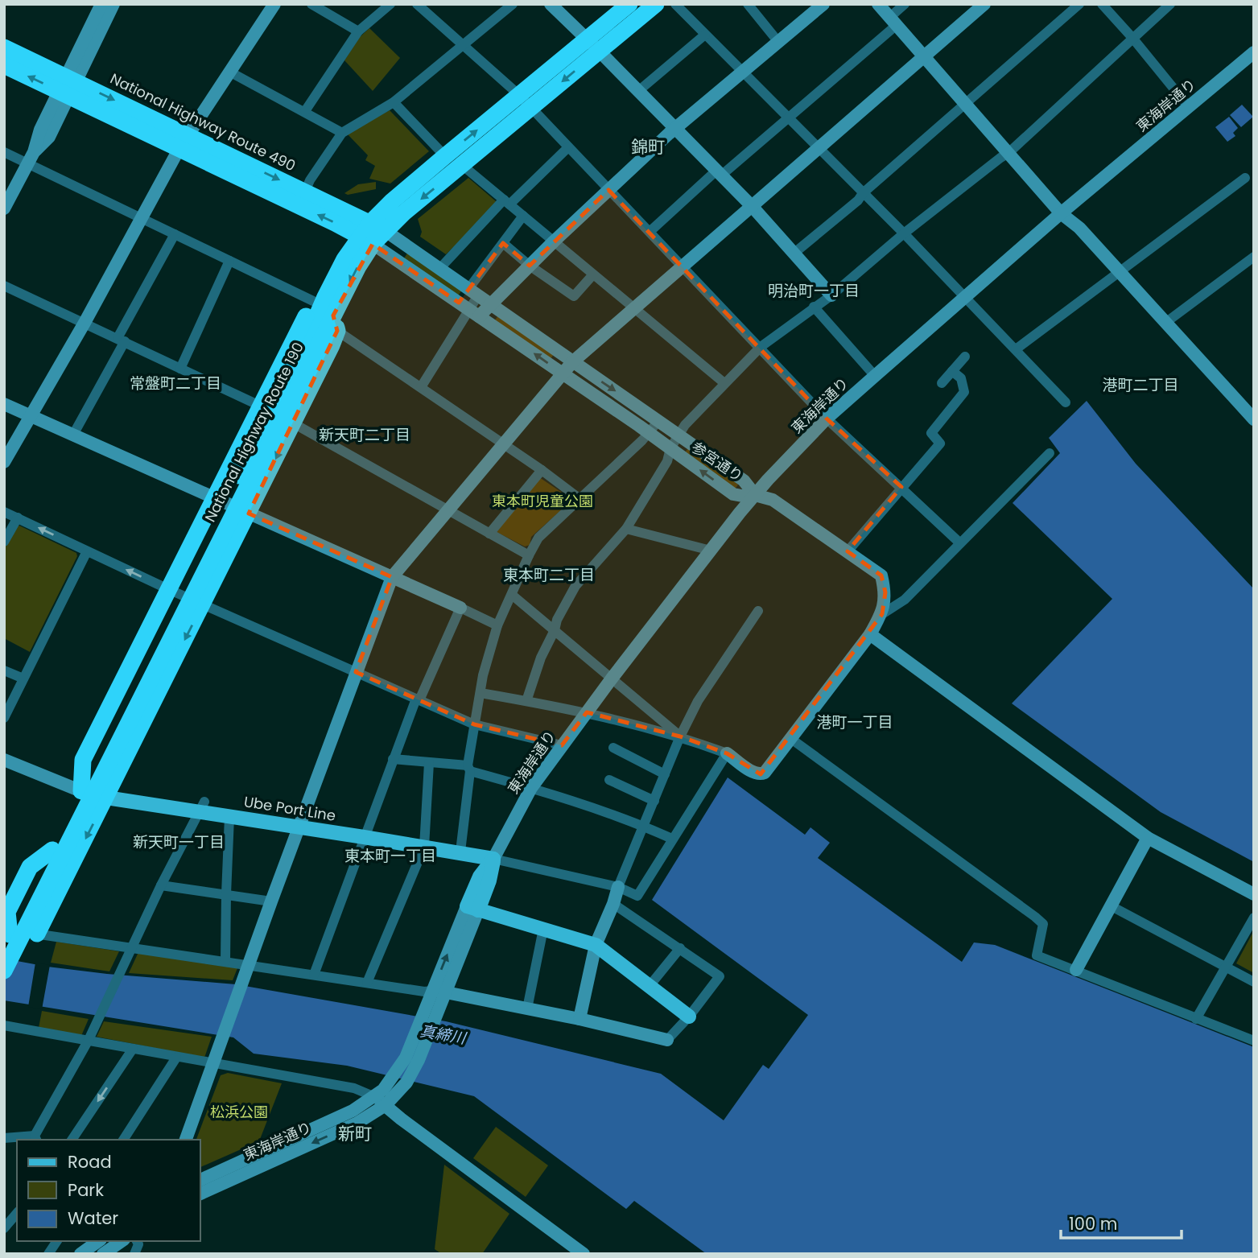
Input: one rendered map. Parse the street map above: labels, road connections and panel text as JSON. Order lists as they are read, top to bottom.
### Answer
{
  "streets": {
    "highway": ["National Highway Route 490", "National Highway Route 190"],
    "main road": ["Ube Port Line"],
    "street": ["東海岸通り", "参宮通り"]
  },
  "crossings": [
    ["東海岸通り", "参宮通り"],
    ["東海岸通り", "Ube Port Line"],
    ["National Highway Route 490", "National Highway Route 190"],
    ["National Highway Route 490", "参宮通り"],
    ["National Highway Route 190", "参宮通り"],
    ["National Highway Route 190", "Ube Port Line"]
  ],
  "districts": [
    "錦町",
    "明治町一丁目",
    "常盤町二丁目",
    "港町二丁目",
    "新天町二丁目",
    "東本町二丁目",
    "港町一丁目",
    "新天町一丁目",
    "東本町一丁目",
    "新町"
  ],
  "water": ["真締川"],
  "parks": ["東本町児童公園", "松浜公園"],
  "legend": ["Road", "Park", "Water"],
  "scale_bar": "100 m"
}
